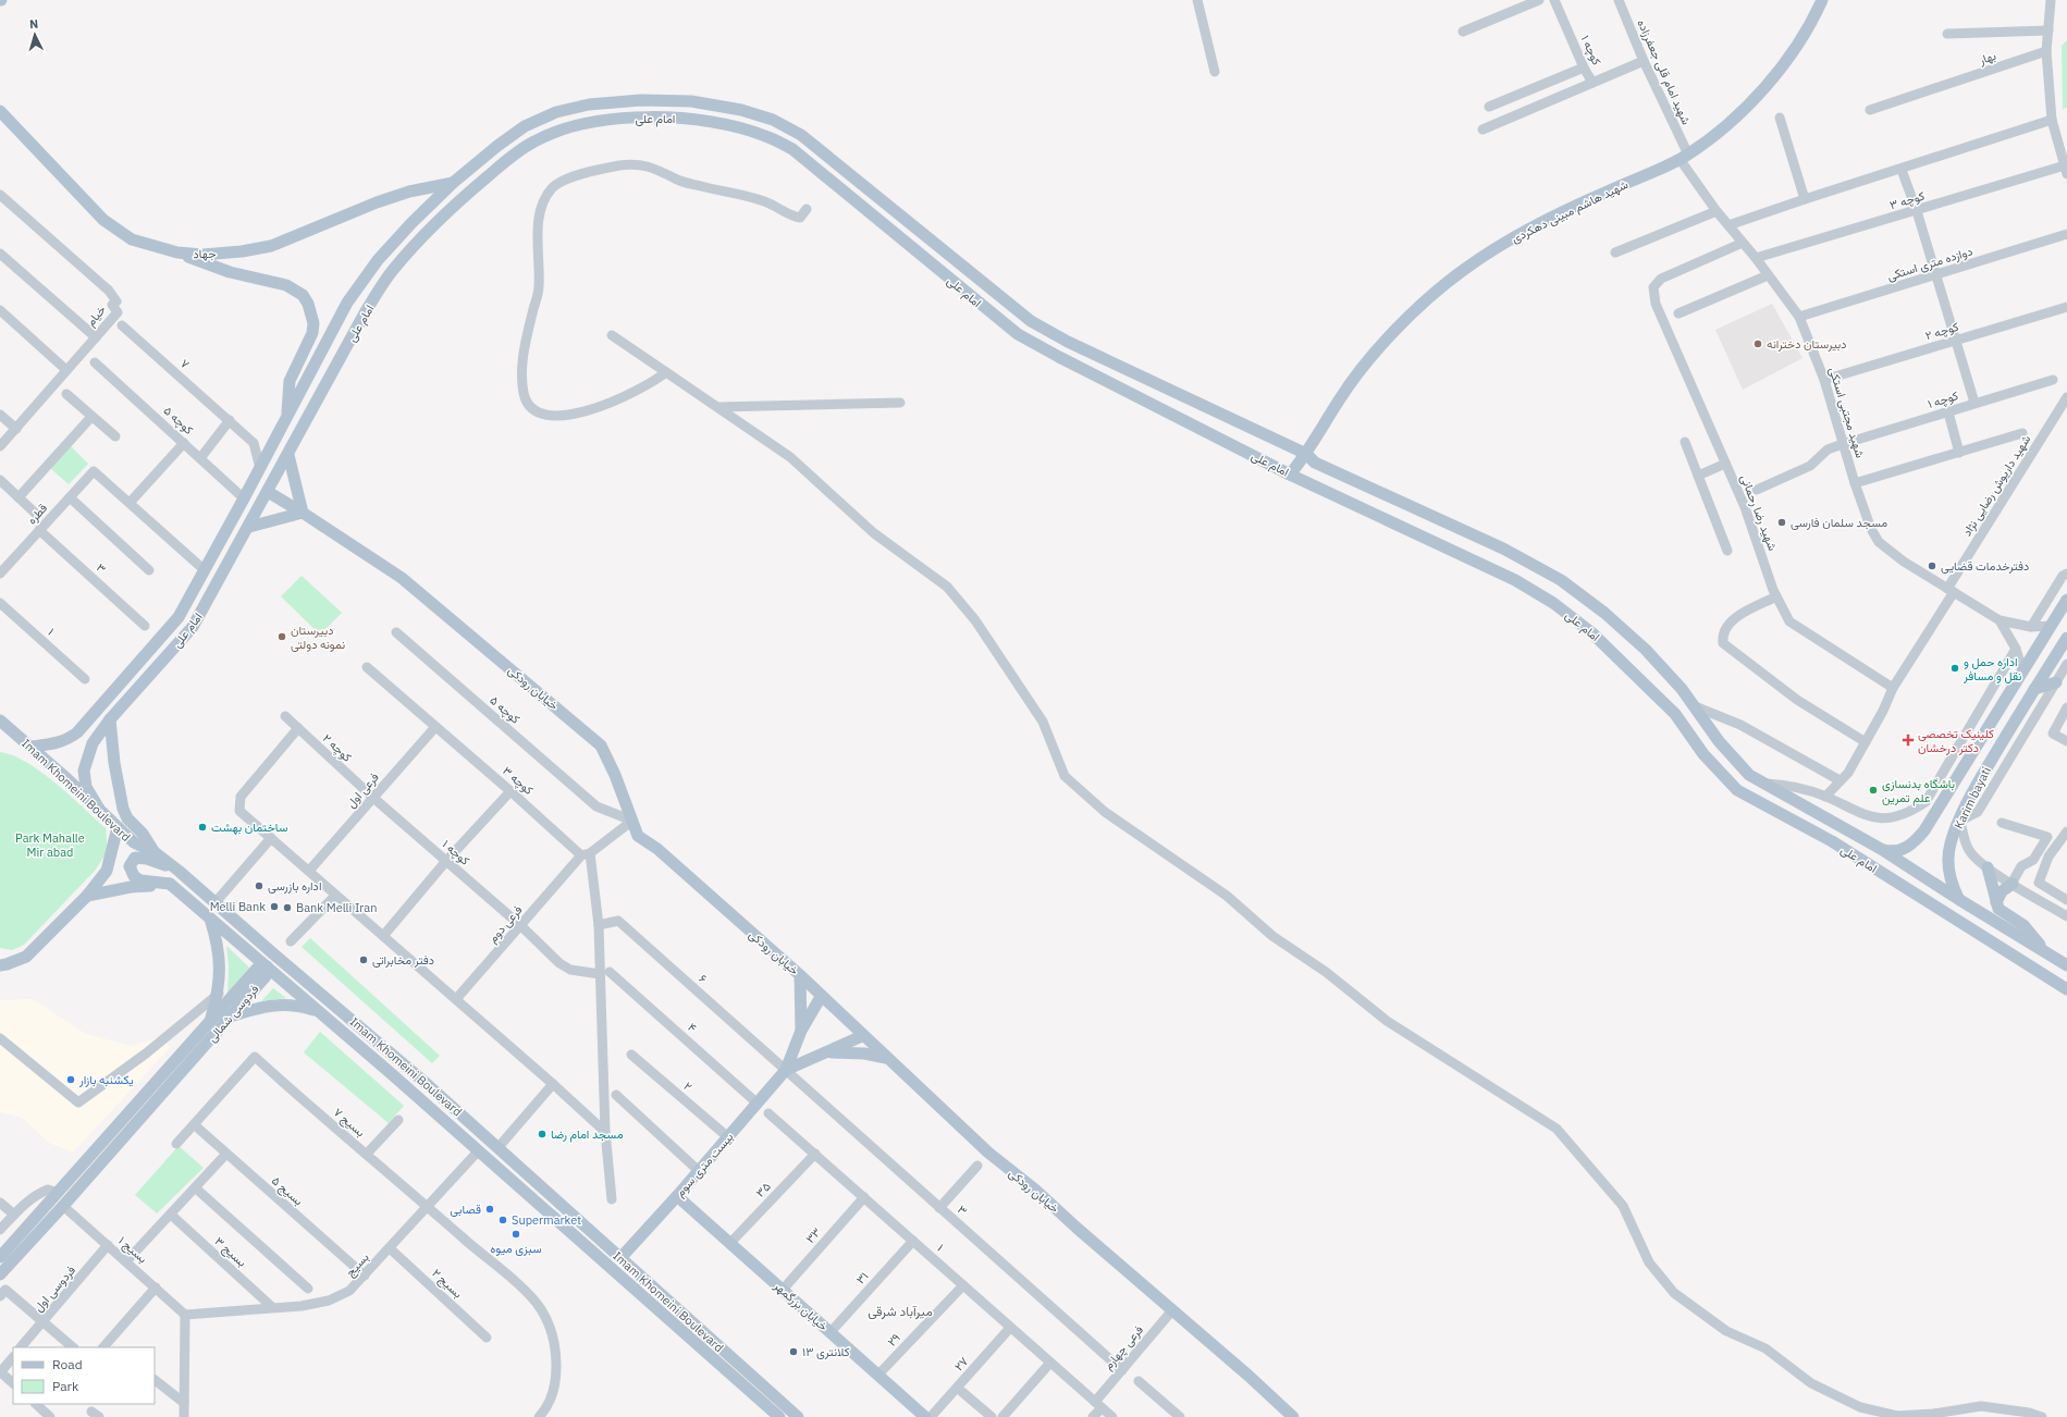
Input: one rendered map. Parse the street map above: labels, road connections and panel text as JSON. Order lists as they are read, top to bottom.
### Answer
{
  "streets": {
    "main road": [
      "امام علی",
      "شهید هاشم مبینی دهکردی",
      "جهاد",
      "خیابان رودکی",
      "Imam Khomeini Boulevard",
      "Karim bayati",
      "فردوسی شمالی",
      "بیست متری سوم",
      "خیابان بزرگمهر"
    ],
    "street": [
      "کوچه ۱",
      "بهار",
      "شهید امام قلی جعفرزاده",
      "کوچه ۳",
      "دوازده متری استکی",
      "خیام",
      "کوچه ۲",
      "۷",
      "شهید مجتبی استکی",
      "کوچه ۵",
      "شهید داریوش رضایی نژاد",
      "شهید رضا رحمانی",
      "قطره",
      "۳",
      "۱",
      "فرعی اول",
      "فرعی دوم",
      "۶",
      "۴",
      "۲",
      "بسیج ۷",
      "۳۵",
      "بسیج ۵",
      "۳۳",
      "بسیج ۱",
      "بسیج ۳",
      "بسیج",
      "۳۱",
      "بسیج ۲",
      "فردوسی اول",
      "۲۹",
      "فرعی چهارم",
      "۲۷"
    ]
  },
  "crossings": [
    ["کوچه ۱", "شهید امام قلی جعفرزاده"],
    ["کوچه ۱", "کوچه ۲"],
    ["کوچه ۱", "شهید مجتبی استکی"],
    ["کوچه ۱", "فرعی اول"],
    ["کوچه ۱", "فرعی دوم"],
    ["شهید امام قلی جعفرزاده", "شهید هاشم مبینی دهکردی"],
    ["شهید امام قلی جعفرزاده", "شهید مجتبی استکی"],
    ["امام علی", "شهید هاشم مبینی دهکردی"],
    ["امام علی", "جهاد"],
    ["امام علی", "۷"],
    ["امام علی", "کوچه ۵"],
    ["امام علی", "خیابان رودکی"],
    ["امام علی", "Imam Khomeini Boulevard"],
    ["امام علی", "Karim bayati"],
    ["کوچه ۳", "شهید مجتبی استکی"],
    ["کوچه ۳", "فرعی اول"],
    ["کوچه ۳", "فرعی دوم"],
    ["شهید هاشم مبینی دهکردی", "شهید مجتبی استکی"],
    ["دوازده متری استکی", "شهید مجتبی استکی"],
    ["کوچه ۲", "شهید مجتبی استکی"],
    ["کوچه ۲", "فرعی اول"],
    ["شهید مجتبی استکی", "شهید داریوش رضایی نژاد"],
    ["شهید مجتبی استکی", "شهید رضا رحمانی"],
    ["کوچه ۵", "خیابان رودکی"],
    ["کوچه ۵", "فرعی دوم"],
    ["قطره", "۳"],
    ["۳", "۶"],
    ["۳", "بیست متری سوم"],
    ["۳", "فرعی چهارم"],
    ["۱", "۳۵"],
    ["۱", "۳۳"],
    ["۱", "۳۱"],
    ["۱", "۲۹"],
    ["۱", "فرعی چهارم"],
    ["۱", "۲۷"],
    ["خیابان رودکی", "فرعی دوم"],
    ["خیابان رودکی", "بیست متری سوم"],
    ["خیابان رودکی", "فرعی چهارم"],
    ["Imam Khomeini Boulevard", "فردوسی شمالی"],
    ["Imam Khomeini Boulevard", "بیست متری سوم"],
    ["Imam Khomeini Boulevard", "بسیج"],
    ["۶", "بیست متری سوم"],
    ["فردوسی شمالی", "بسیج ۱"],
    ["۴", "بیست متری سوم"],
    ["۲", "بیست متری سوم"],
    ["بسیج ۷", "بسیج ۵"],
    ["بسیج ۷", "بسیج"],
    ["بیست متری سوم", "خیابان بزرگمهر"],
    ["۳۵", "خیابان بزرگمهر"],
    ["بسیج ۵", "بسیج"],
    ["۳۳", "خیابان بزرگمهر"],
    ["بسیج ۱", "بسیج"],
    ["بسیج ۱", "فردوسی اول"],
    ["بسیج ۳", "بسیج"],
    ["بسیج", "بسیج ۲"],
    ["۳۱", "خیابان بزرگمهر"],
    ["خیابان بزرگمهر", "۲۹"],
    ["خیابان بزرگمهر", "۲۷"]
  ],
  "districts": ["میرآباد شرقی"],
  "parks": ["Park Mahalle Mir abad"],
  "places": {
    "other": [
      "دبیرستان دخترانه",
      "مسجد سلمان فارسی",
      "دفترخدمات قضایی",
      "دبیرستان نمونه دولتی",
      "اداره حمل و نقل و مسافر",
      "باشگاه بدنسازی علم تمرین",
      "ساختمان بهشت",
      "اداره بازرسی",
      "Melli Bank",
      "Bank Melli Iran",
      "دفتر مخابراتی",
      "یکشنبه بازار",
      "مسجد امام رضا",
      "قصابی",
      "Supermarket",
      "سبزی میوه",
      "کلانتری ۱۳"
    ],
    "health": ["کلینیک تخصصی دکتر درخشان"]
  },
  "legend": ["Road", "Park"],
  "north": "top"
}
